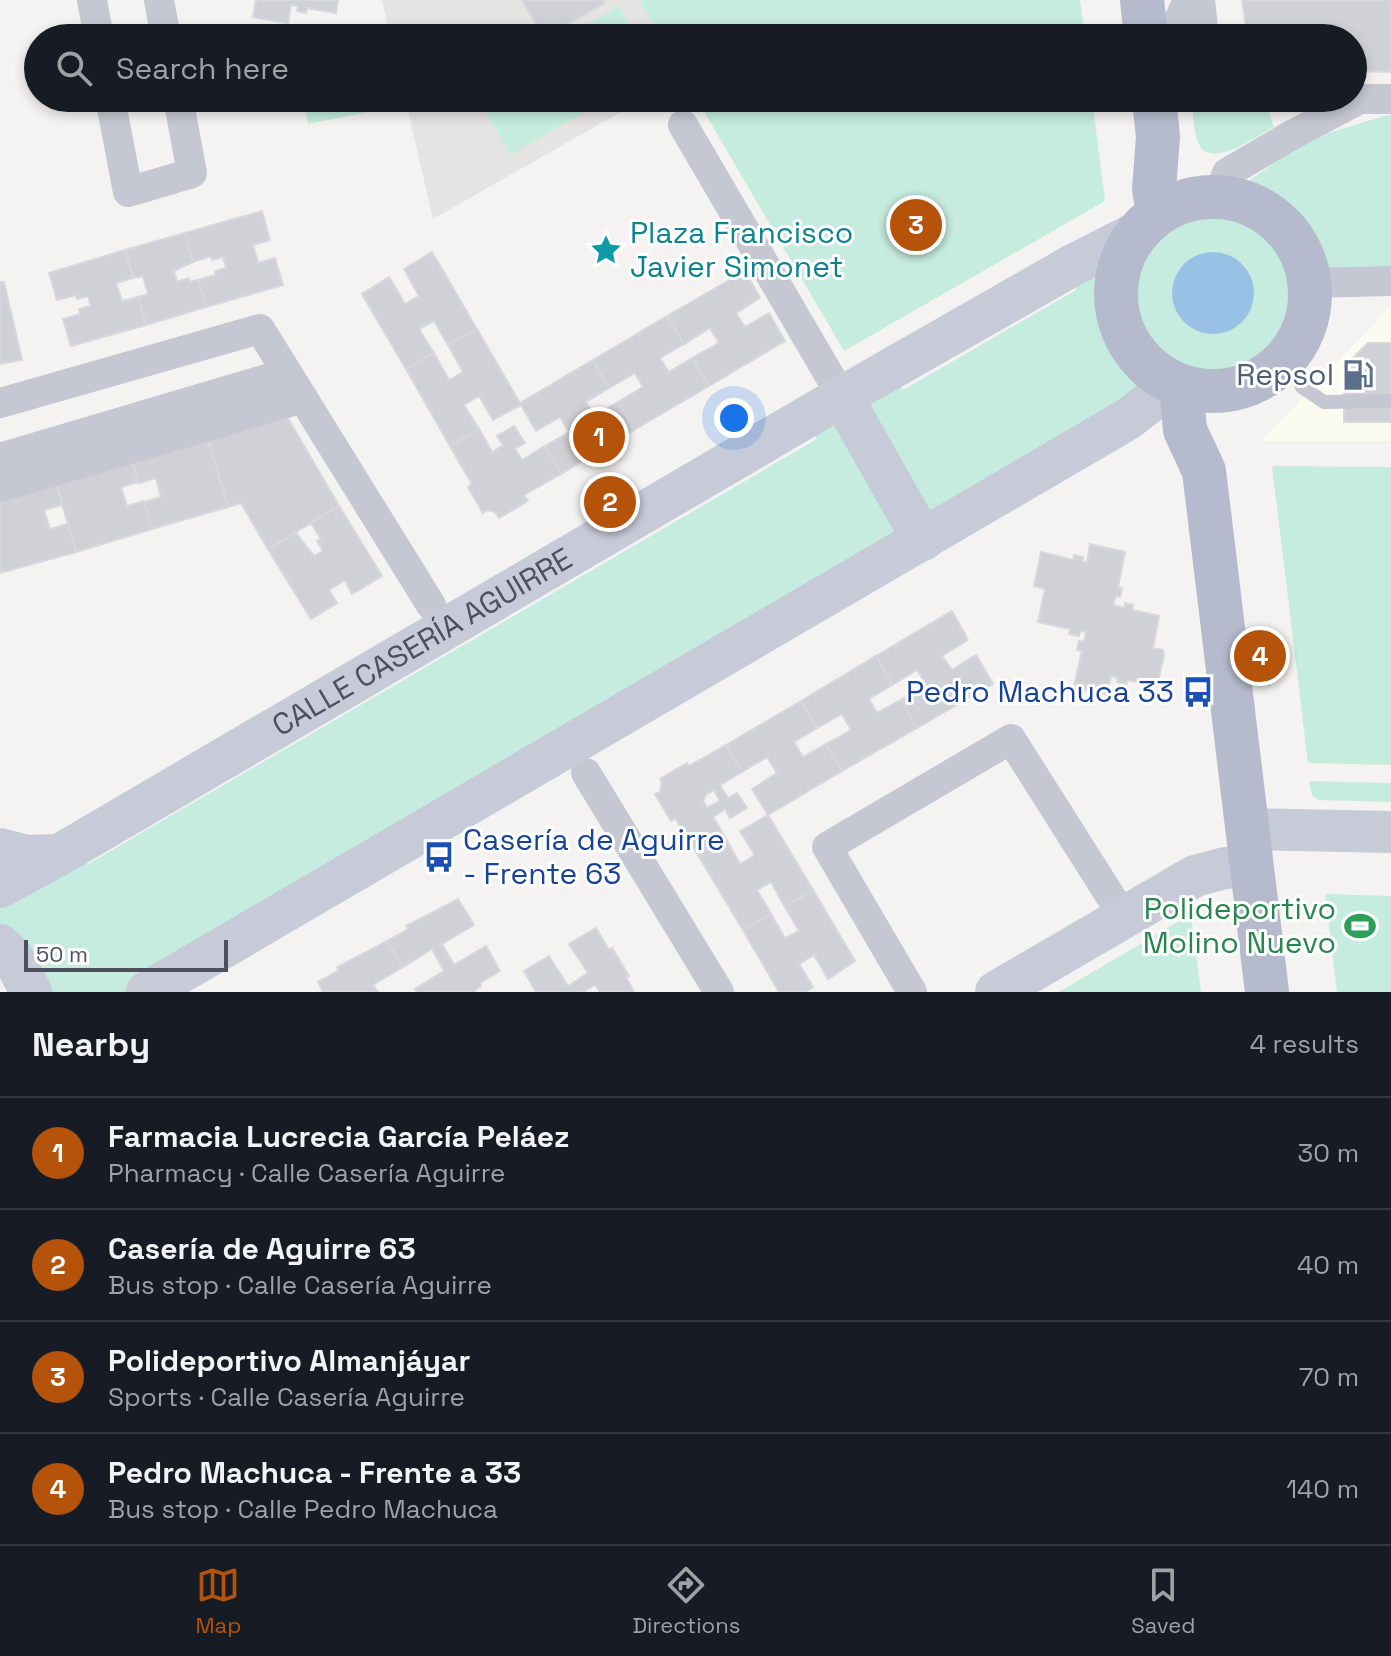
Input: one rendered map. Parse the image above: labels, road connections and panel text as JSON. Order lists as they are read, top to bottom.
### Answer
{
  "streets": {
    "main road": ["CALLE CASERÍA AGUIRRE"]
  },
  "places": {
    "place": ["Plaza Francisco Javier Simonet"],
    "fuel station": ["Repsol"],
    "bus stop": ["Pedro Machuca 33", "Casería de Aguirre - Frente 63"],
    "sports": ["Polideportivo Molino Nuevo"]
  },
  "scale_bar": "50 m",
  "page": {
    "search": "Search here",
    "pins": [
      "3",
      "1",
      "2",
      "4"
    ],
    "scale": "50 m",
    "heading": ["Nearby", "4 results"],
    "list": [
      {
        "mark": "1",
        "name": "Farmacia Lucrecia García Peláez",
        "note": "Pharmacy · Calle Casería Aguirre",
        "value": "30 m"
      },
      {
        "mark": "2",
        "name": "Casería de Aguirre 63",
        "note": "Bus stop · Calle Casería Aguirre",
        "value": "40 m"
      },
      {
        "mark": "3",
        "name": "Polideportivo Almanjáyar",
        "note": "Sports · Calle Casería Aguirre",
        "value": "70 m"
      },
      {
        "mark": "4",
        "name": "Pedro Machuca - Frente a 33",
        "note": "Bus stop · Calle Pedro Machuca",
        "value": "140 m"
      }
    ],
    "nav": ["Map", "Directions", "Saved"]
  }
}
